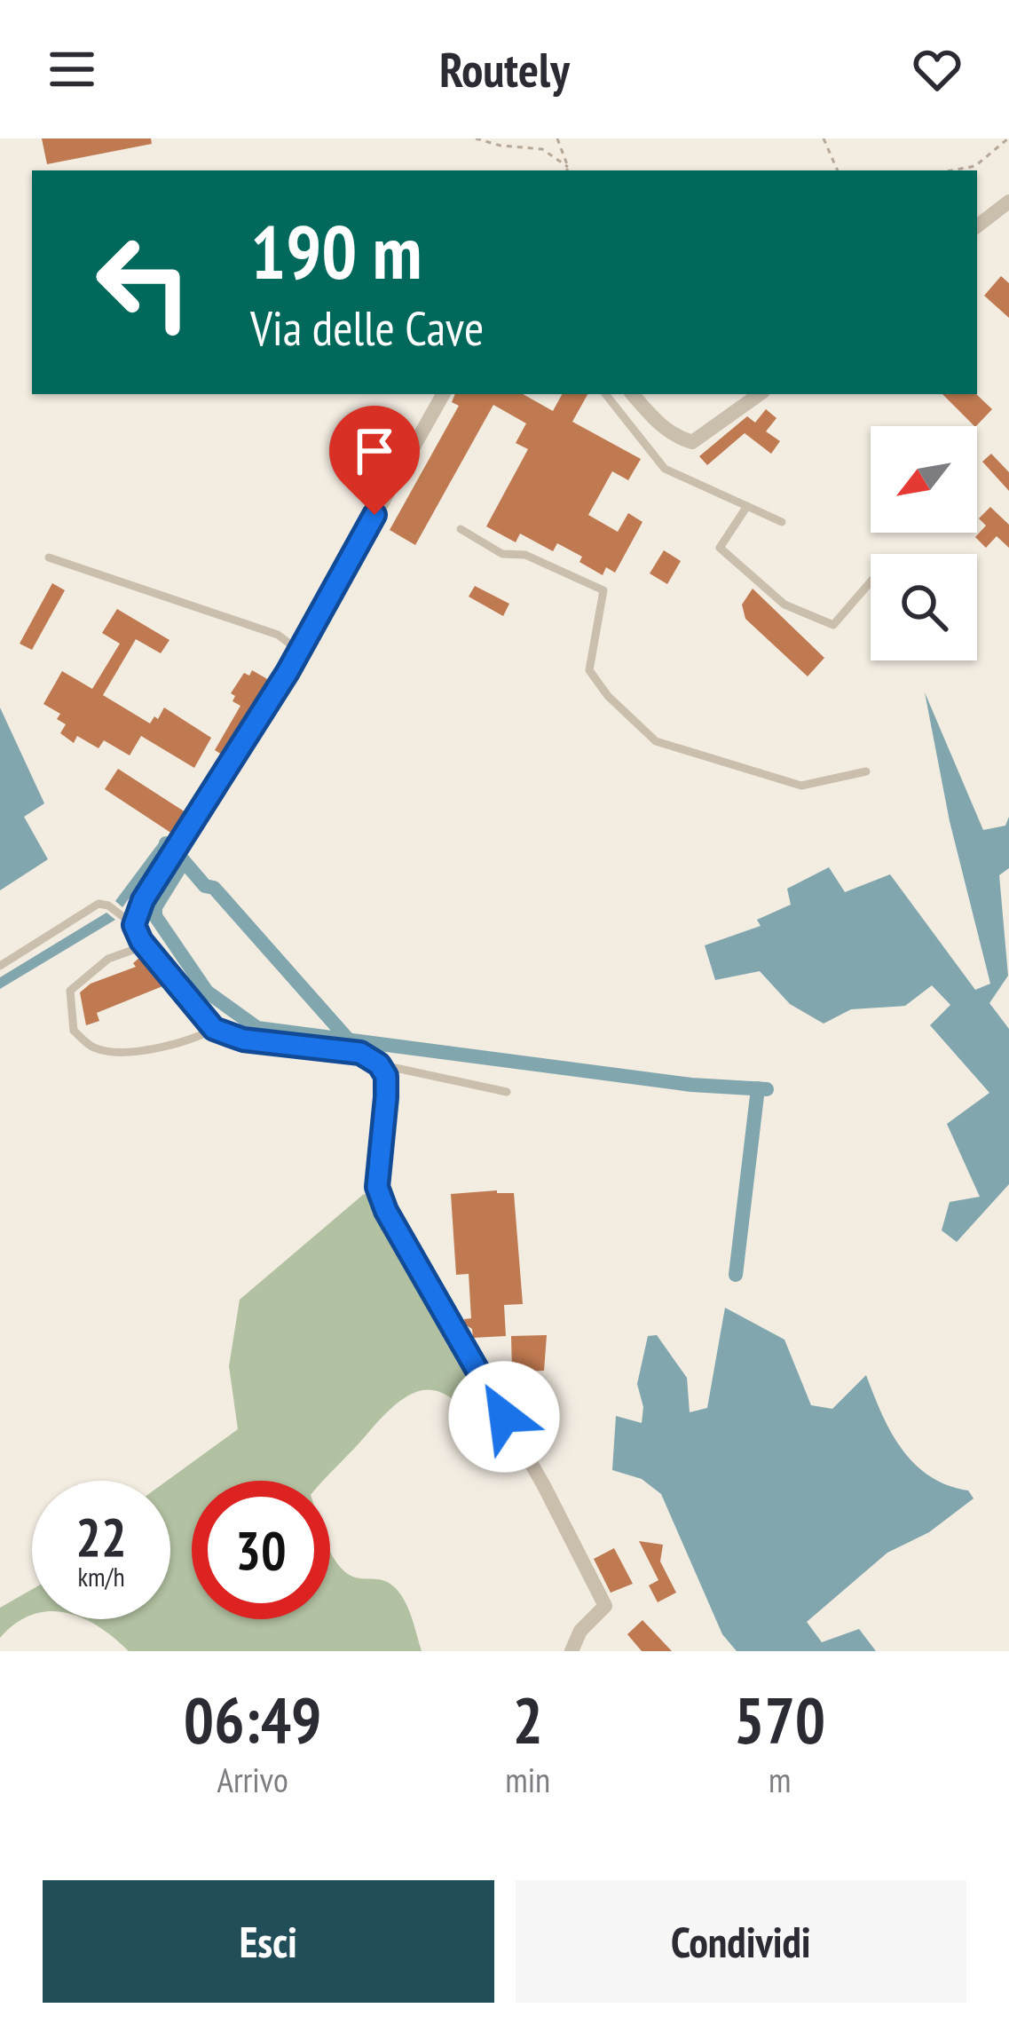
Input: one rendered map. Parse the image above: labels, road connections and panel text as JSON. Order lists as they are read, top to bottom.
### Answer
{
  "north": "bottom left",
  "page": {
    "header": "Routely",
    "turn": ["190 m", "Via delle Cave"],
    "speed": "22 km/h",
    "limit": "30",
    "eta": [
      "06:49",
      "Arrivo",
      "2",
      "min",
      "570",
      "m"
    ],
    "buttons": ["Esci", "Condividi"]
  }
}
